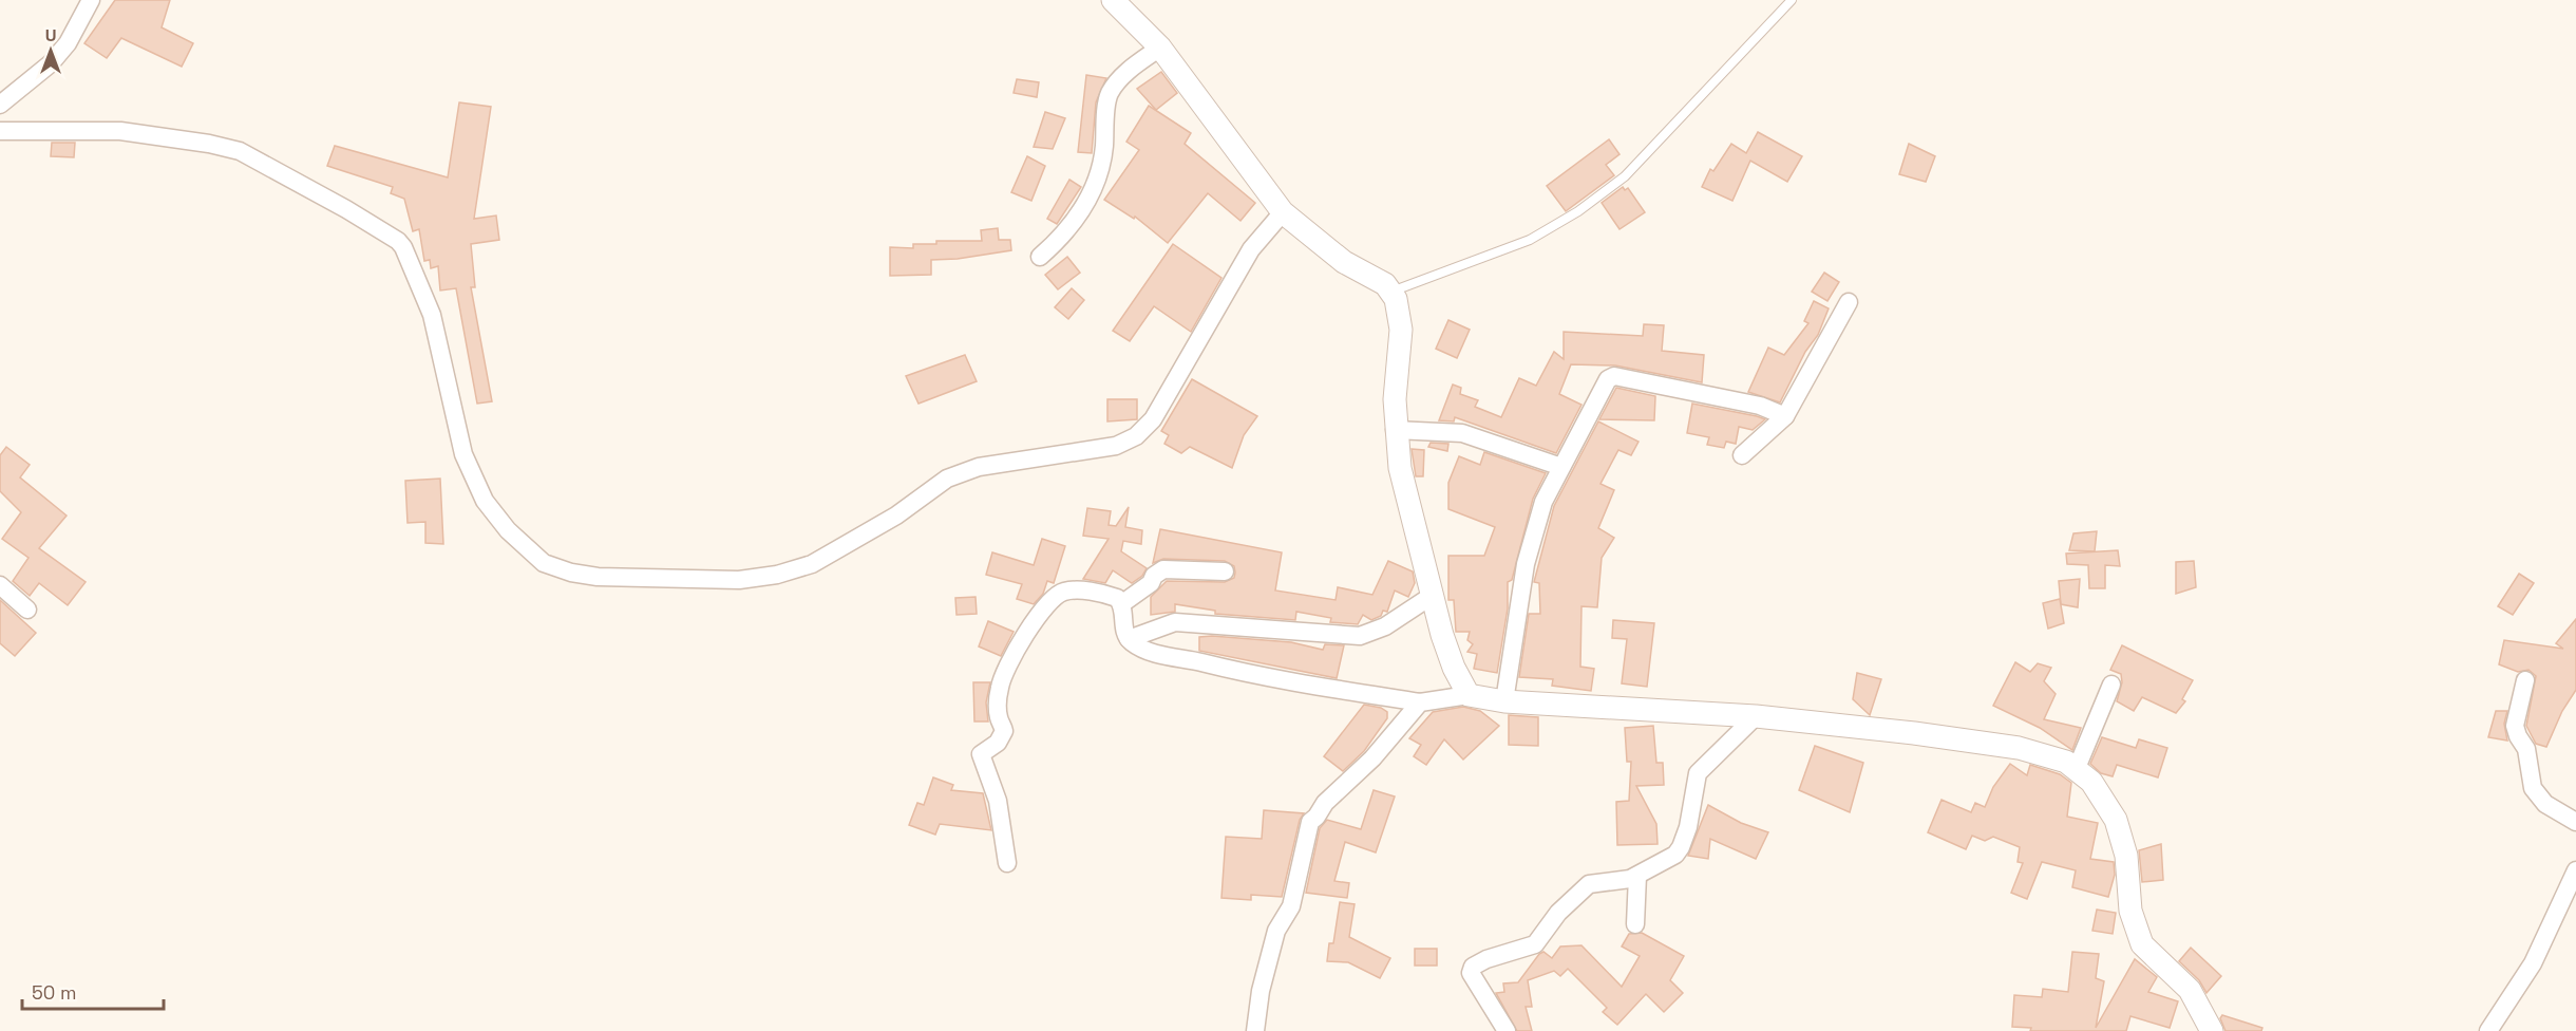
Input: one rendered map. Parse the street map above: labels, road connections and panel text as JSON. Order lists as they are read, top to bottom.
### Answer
{
  "scale_bar": "50 m",
  "north": "top"
}
